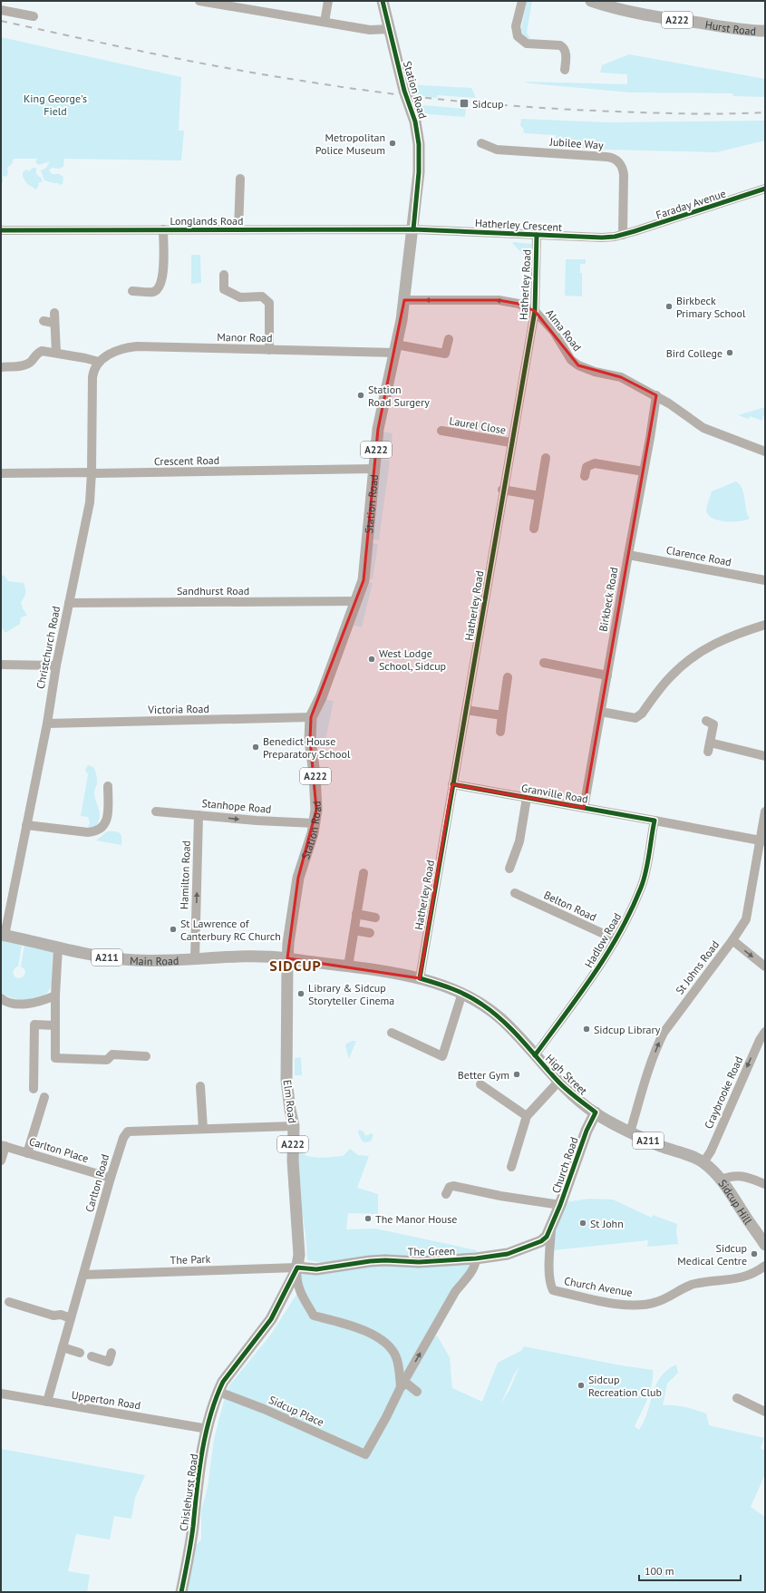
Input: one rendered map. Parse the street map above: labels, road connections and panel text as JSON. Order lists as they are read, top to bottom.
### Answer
{
  "streets": {
    "main road": [
      "A222",
      "Hurst Road",
      "Station Road",
      "A211",
      "Main Road",
      "High Street",
      "Elm Road",
      "Church Road",
      "Sidcup Hill",
      "The Green",
      "Chislehurst Road"
    ],
    "street": [
      "Jubilee Way",
      "Faraday Avenue",
      "Longlands Road",
      "Hatherley Crescent",
      "Hatherley Road",
      "Alma Road",
      "Manor Road",
      "Laurel Close",
      "Crescent Road",
      "Clarence Road",
      "Sandhurst Road",
      "Birkbeck Road",
      "Christchurch Road",
      "Victoria Road",
      "Granville Road",
      "Stanhope Road",
      "Hamilton Road",
      "Belton Road",
      "Hadlow Road",
      "St Johns Road",
      "Craybrooke Road",
      "Carlton Place",
      "Carlton Road",
      "The Park",
      "Church Avenue",
      "Upperton Road",
      "Sidcup Place"
    ]
  },
  "crossings": [
    ["Station Road", "Longlands Road"],
    ["Station Road", "Hatherley Crescent"],
    ["Station Road", "Alma Road"],
    ["Station Road", "Manor Road"],
    ["Station Road", "Crescent Road"],
    ["Station Road", "Sandhurst Road"],
    ["Station Road", "Victoria Road"],
    ["Station Road", "Stanhope Road"],
    ["Station Road", "Main Road"],
    ["Station Road", "High Street"],
    ["Station Road", "Elm Road"],
    ["Jubilee Way", "Faraday Avenue"],
    ["Jubilee Way", "Hatherley Crescent"],
    ["Faraday Avenue", "Hatherley Crescent"],
    ["Longlands Road", "Hatherley Crescent"],
    ["Hatherley Crescent", "Hatherley Road"],
    ["Hatherley Road", "Alma Road"],
    ["Hatherley Road", "Laurel Close"],
    ["Hatherley Road", "Granville Road"],
    ["Hatherley Road", "High Street"],
    ["Alma Road", "Birkbeck Road"],
    ["Manor Road", "Christchurch Road"],
    ["Crescent Road", "Christchurch Road"],
    ["Clarence Road", "Birkbeck Road"],
    ["Sandhurst Road", "Christchurch Road"],
    ["Birkbeck Road", "Granville Road"],
    ["Christchurch Road", "Victoria Road"],
    ["Christchurch Road", "Main Road"],
    ["Granville Road", "Hadlow Road"],
    ["Granville Road", "St Johns Road"],
    ["Stanhope Road", "Hamilton Road"],
    ["Hamilton Road", "Main Road"],
    ["Belton Road", "Hadlow Road"],
    ["Hadlow Road", "High Street"],
    ["Main Road", "High Street"],
    ["Main Road", "Elm Road"],
    ["St Johns Road", "High Street"],
    ["High Street", "Craybrooke Road"],
    ["High Street", "Elm Road"],
    ["High Street", "Church Road"],
    ["High Street", "Sidcup Hill"],
    ["Craybrooke Road", "Sidcup Hill"],
    ["Elm Road", "Carlton Road"],
    ["Elm Road", "The Green"],
    ["Elm Road", "The Park"],
    ["Elm Road", "Chislehurst Road"],
    ["Carlton Place", "Carlton Road"],
    ["Church Road", "The Green"],
    ["Church Road", "Church Avenue"],
    ["Carlton Road", "The Park"],
    ["Carlton Road", "Upperton Road"],
    ["The Green", "The Park"],
    ["The Green", "Church Avenue"],
    ["The Green", "Chislehurst Road"],
    ["The Park", "Chislehurst Road"],
    ["Upperton Road", "Chislehurst Road"],
    ["Sidcup Place", "Chislehurst Road"]
  ],
  "one_way": [
    "Stanhope Road",
    "Hamilton Road",
    "St Johns Road",
    "Craybrooke Road"
  ],
  "districts": ["SIDCUP"],
  "parks": ["King George's Field"],
  "places": {
    "transit": ["Sidcup"],
    "other": [
      "Metropolitan Police Museum",
      "Birkbeck Primary School",
      "Bird College",
      "Station Road Surgery",
      "West Lodge School, Sidcup",
      "Benedict House Preparatory School",
      "St Lawrence of Canterbury RC Church",
      "Library & Sidcup Storyteller Cinema",
      "Sidcup Library",
      "Better Gym",
      "The Manor House",
      "St John",
      "Sidcup Medical Centre",
      "Sidcup Recreation Club"
    ]
  },
  "scale_bar": "100 m"
}
